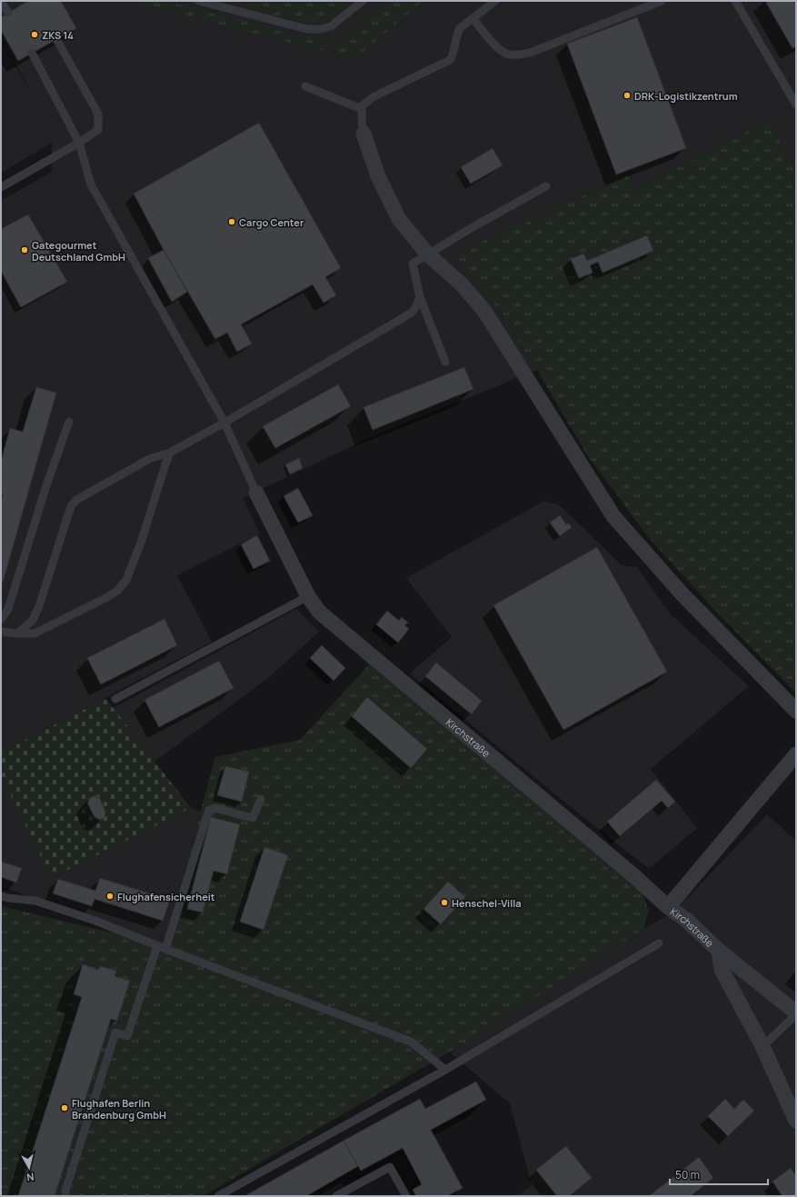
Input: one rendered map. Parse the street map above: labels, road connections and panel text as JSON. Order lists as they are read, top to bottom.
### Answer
{
  "streets": {
    "street": ["Kirchstraße"]
  },
  "places": [
    "ZKS 14",
    "DRK-Logistikzentrum",
    "Cargo Center",
    "Gategourmet Deutschland GmbH",
    "Flughafensicherheit",
    "Henschel-Villa",
    "Flughafen Berlin Brandenburg GmbH"
  ],
  "scale_bar": "50 m",
  "north": "bottom"
}
